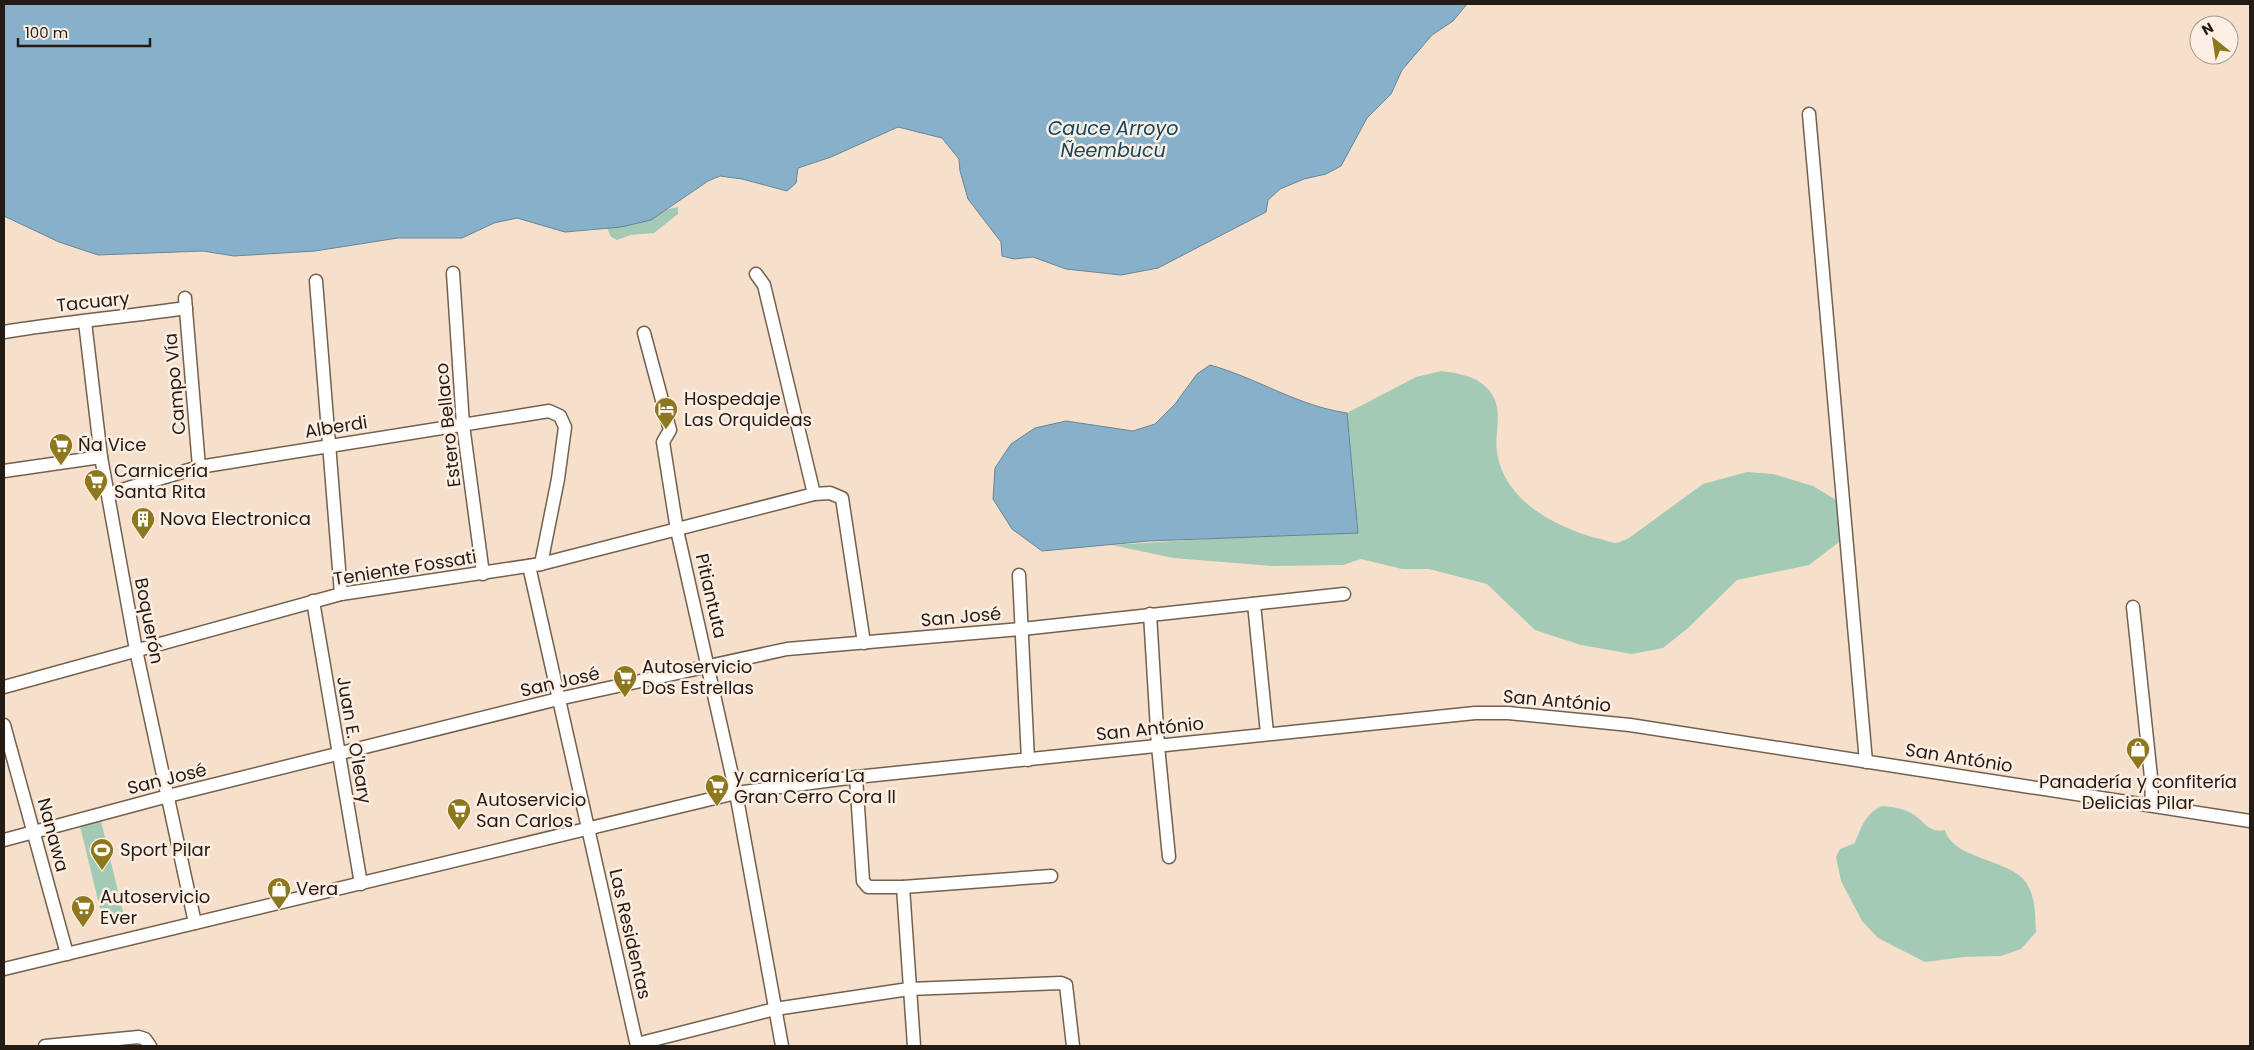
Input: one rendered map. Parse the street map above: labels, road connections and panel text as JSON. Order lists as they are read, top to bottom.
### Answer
{
  "streets": {
    "street": [
      "Tacuary",
      "Campo Vía",
      "Estero Bellaco",
      "Alberdi",
      "Teniente Fossati",
      "Pitiantuta",
      "San José",
      "Boquerón",
      "San António",
      "Juan E. O'leary",
      "Nanawa",
      "Las Residentas"
    ]
  },
  "crossings": [
    ["Tacuary", "Campo Vía"],
    ["Tacuary", "Boquerón"],
    ["Campo Vía", "Alberdi"],
    ["Estero Bellaco", "Alberdi"],
    ["Estero Bellaco", "Teniente Fossati"],
    ["Alberdi", "Teniente Fossati"],
    ["Alberdi", "Boquerón"],
    ["Alberdi", "Las Residentas"],
    ["Teniente Fossati", "Pitiantuta"],
    ["Teniente Fossati", "Boquerón"],
    ["Teniente Fossati", "Juan E. O'leary"],
    ["Teniente Fossati", "Las Residentas"],
    ["Pitiantuta", "San José"],
    ["Pitiantuta", "San António"],
    ["San José", "Boquerón"],
    ["San José", "Juan E. O'leary"],
    ["San José", "Nanawa"],
    ["San José", "Las Residentas"],
    ["Boquerón", "San António"],
    ["San António", "Juan E. O'leary"],
    ["San António", "Nanawa"],
    ["San António", "Las Residentas"]
  ],
  "water": ["Cauce Arroyo Ñeembucu"],
  "places": {
    "hotel": ["Hospedaje Las Orquideas"],
    "supermarket": [
      "Ña Vice",
      "Carnicería Santa Rita",
      "Autoservicio Dos Estrellas",
      "y carnicería La Gran Cerro Cora II",
      "Autoservicio San Carlos",
      "Autoservicio Ever"
    ],
    "building": ["Nova Electronica"],
    "shop": ["Panadería y confitería Delicias Pilar", "Vera"],
    "sports": ["Sport Pilar"]
  },
  "scale_bar": "100 m",
  "north": "top left"
}
